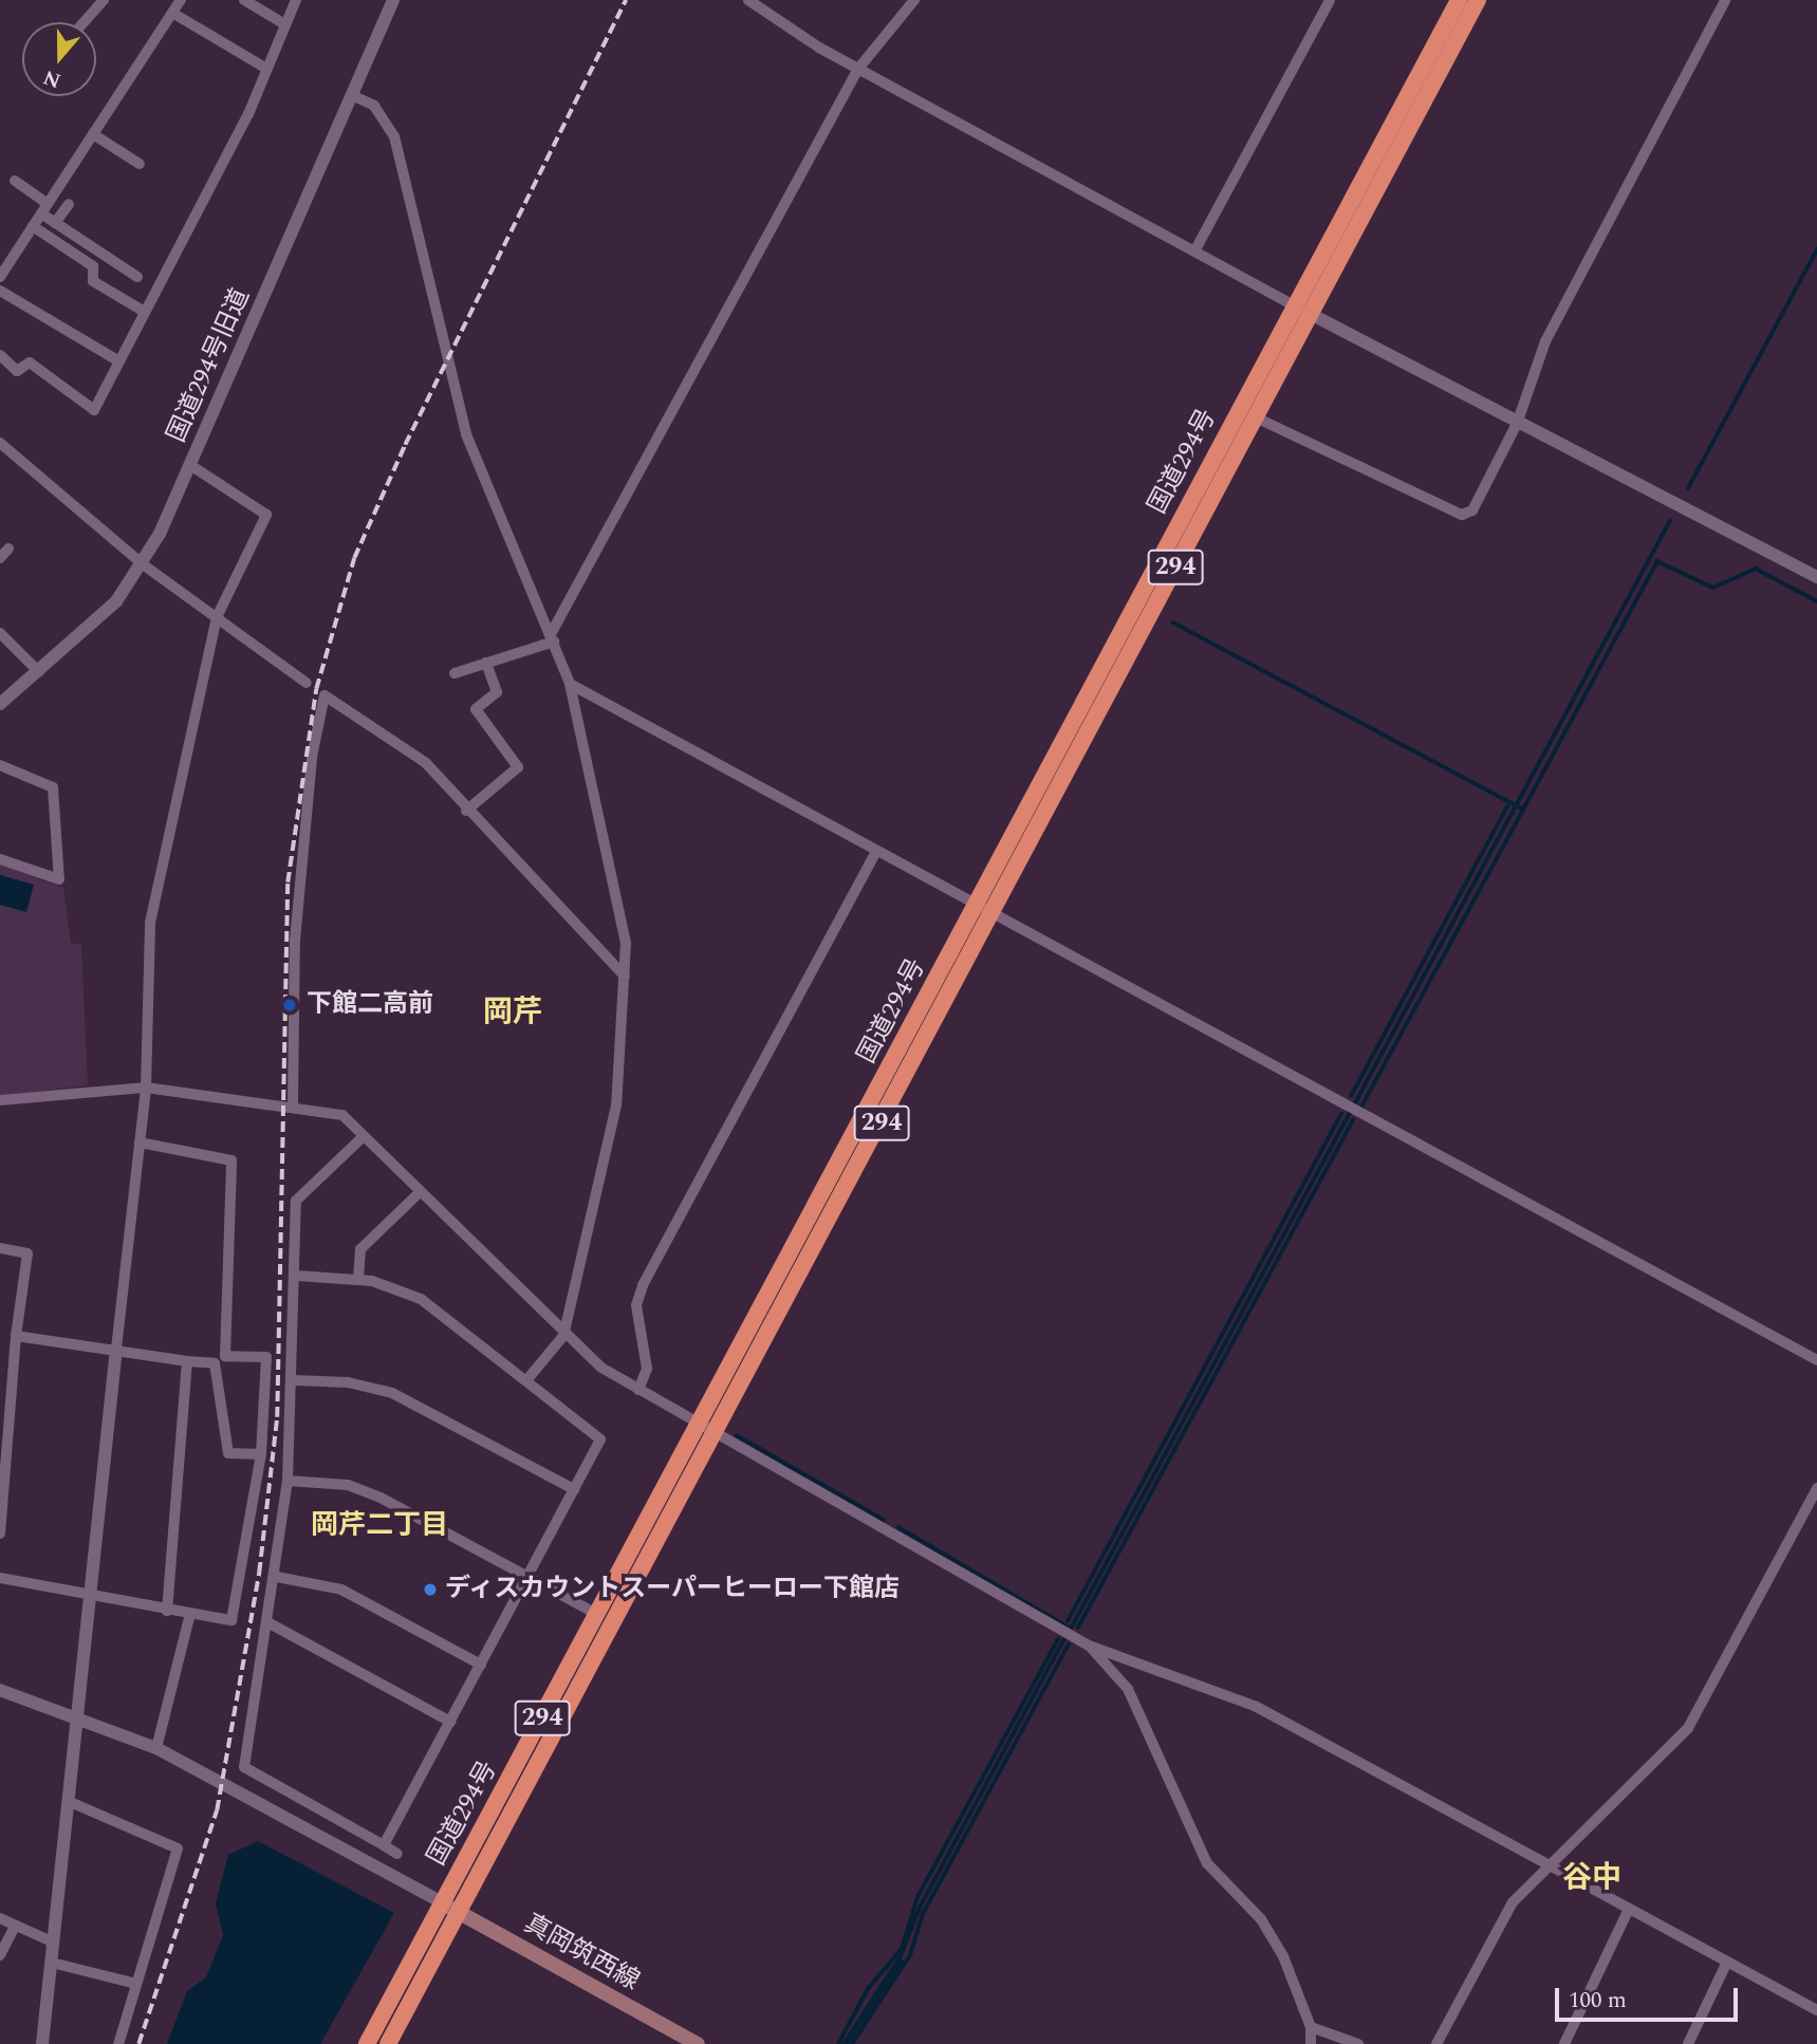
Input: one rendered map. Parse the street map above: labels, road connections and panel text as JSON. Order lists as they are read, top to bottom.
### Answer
{
  "streets": {
    "highway": ["国道294号", "294"],
    "main road": ["真岡筑西線"],
    "street": ["国道294号旧道"]
  },
  "crossings": [
    ["国道294号", "真岡筑西線"]
  ],
  "districts": ["岡芹", "岡芹二丁目", "谷中"],
  "places": ["下館二高前", "ディスカウントスーパーヒーロー下館店"],
  "scale_bar": "100 m",
  "north": "bottom"
}
